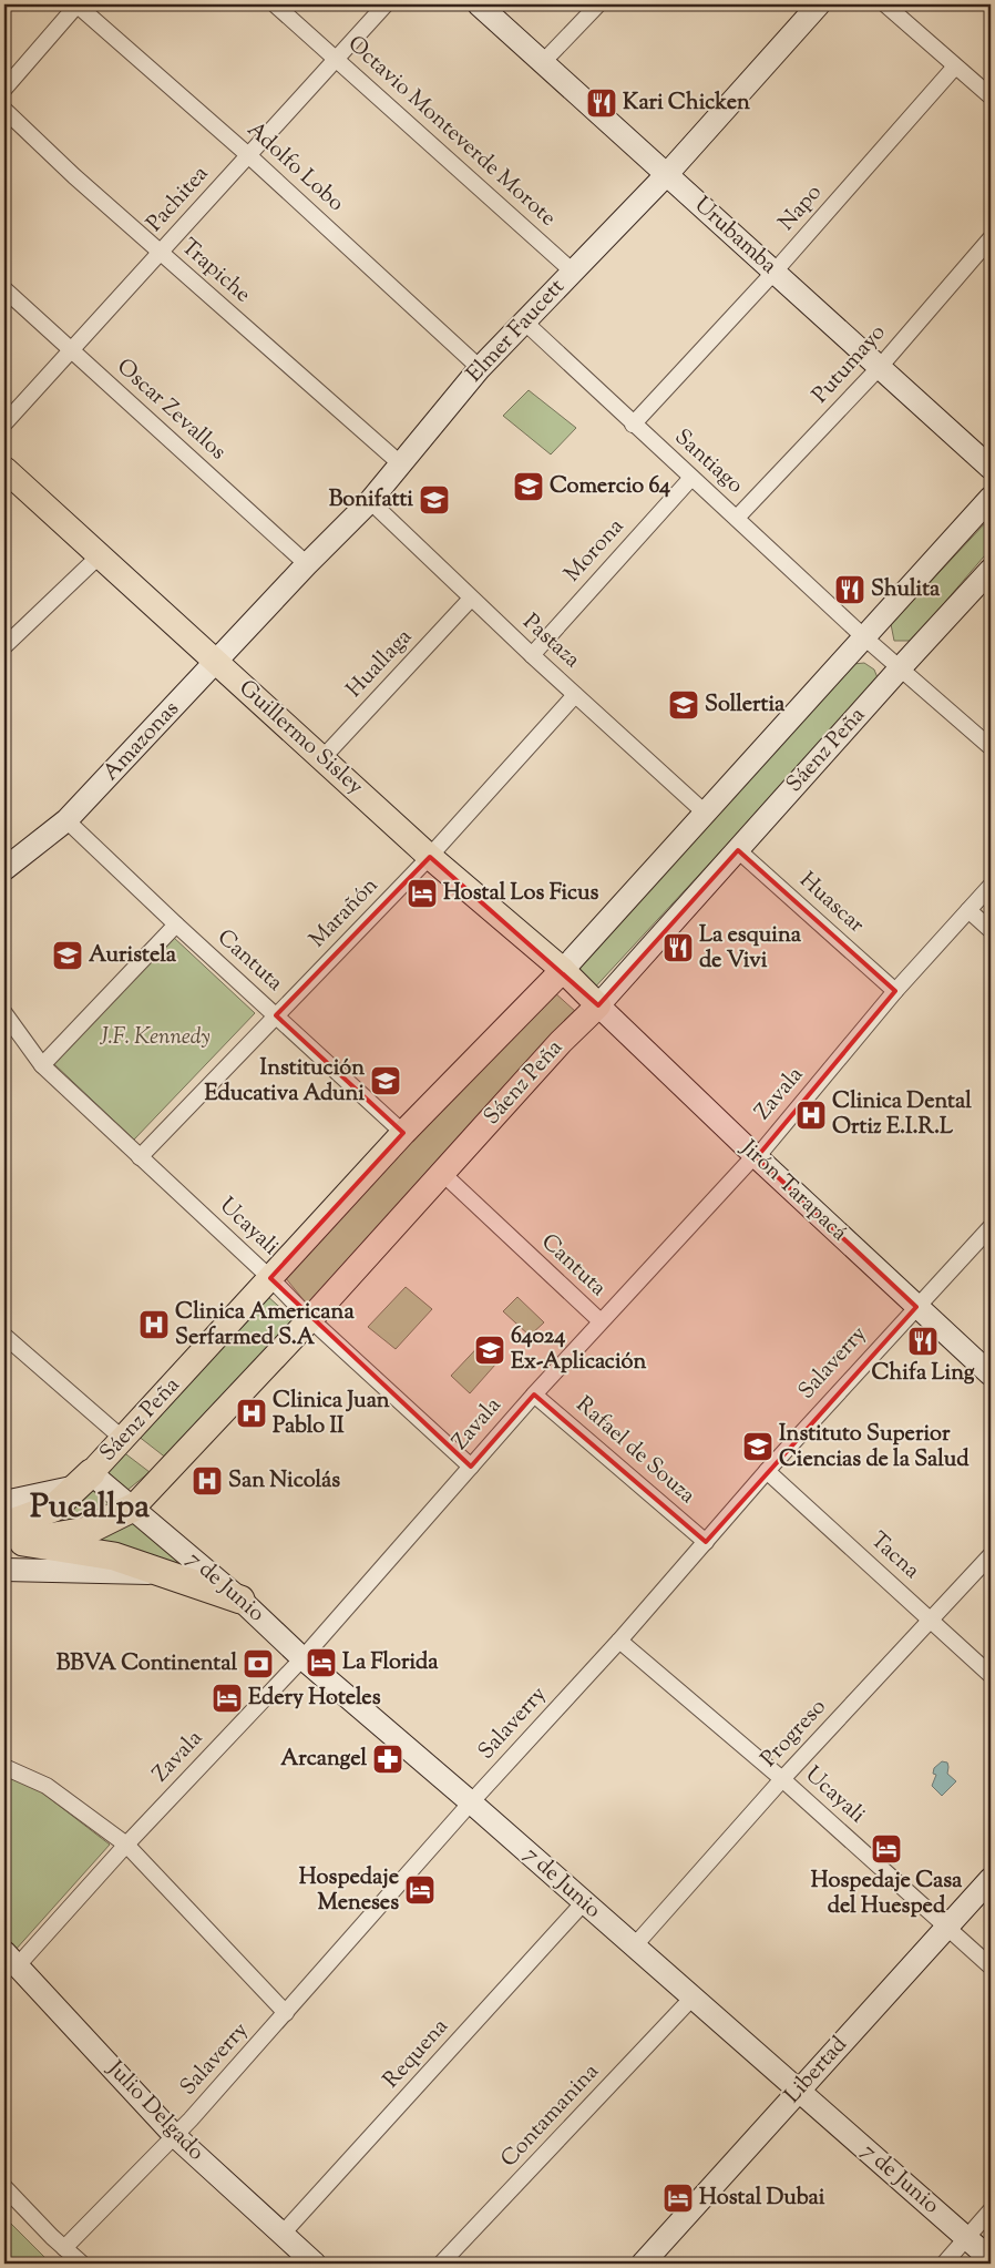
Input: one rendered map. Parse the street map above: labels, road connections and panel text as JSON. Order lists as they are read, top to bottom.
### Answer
{
  "streets": {
    "highway": ["Sáenz Peña"],
    "main road": ["Guillermo Sisley"],
    "street": [
      "Octavio Monteverde Morote",
      "Adolfo Lobo",
      "Pachitea",
      "Napo",
      "Urubamba",
      "Trapiche",
      "Elmer Faucett",
      "Putumayo",
      "Oscar Zevallos",
      "Santiago",
      "Morona",
      "Pastaza",
      "Huallaga",
      "Amazonas",
      "Huascar",
      "Marañón",
      "Cantuta",
      "Zavala",
      "Jirón Tarapacá",
      "Ucayali",
      "Salaverry",
      "Rafael de Souza",
      "Tacna",
      "7 de Junio",
      "Progreso",
      "Requena",
      "Libertad",
      "Julio Delgado",
      "Contamanina"
    ]
  },
  "crossings": [
    ["Octavio Monteverde Morote", "Pachitea"],
    ["Octavio Monteverde Morote", "Elmer Faucett"],
    ["Adolfo Lobo", "Pachitea"],
    ["Adolfo Lobo", "Elmer Faucett"],
    ["Pachitea", "Trapiche"],
    ["Pachitea", "Oscar Zevallos"],
    ["Napo", "Urubamba"],
    ["Napo", "Santiago"],
    ["Urubamba", "Elmer Faucett"],
    ["Urubamba", "Putumayo"],
    ["Trapiche", "Elmer Faucett"],
    ["Elmer Faucett", "Oscar Zevallos"],
    ["Elmer Faucett", "Santiago"],
    ["Elmer Faucett", "Pastaza"],
    ["Elmer Faucett", "Guillermo Sisley"],
    ["Elmer Faucett", "Amazonas"],
    ["Putumayo", "Santiago"],
    ["Santiago", "Morona"],
    ["Santiago", "Sáenz Peña"],
    ["Morona", "Pastaza"],
    ["Pastaza", "Huallaga"],
    ["Pastaza", "Sáenz Peña"],
    ["Pastaza", "Marañón"],
    ["Huallaga", "Guillermo Sisley"],
    ["Guillermo Sisley", "Amazonas"],
    ["Guillermo Sisley", "Sáenz Peña"],
    ["Guillermo Sisley", "Marañón"],
    ["Guillermo Sisley", "Jirón Tarapacá"],
    ["Amazonas", "Cantuta"],
    ["Sáenz Peña", "Huascar"],
    ["Sáenz Peña", "Cantuta"],
    ["Sáenz Peña", "Jirón Tarapacá"],
    ["Sáenz Peña", "Ucayali"],
    ["Sáenz Peña", "7 de Junio"],
    ["Huascar", "Zavala"],
    ["Marañón", "Cantuta"],
    ["Marañón", "Ucayali"],
    ["Cantuta", "Zavala"],
    ["Zavala", "Jirón Tarapacá"],
    ["Zavala", "Ucayali"],
    ["Zavala", "Rafael de Souza"],
    ["Zavala", "7 de Junio"],
    ["Zavala", "Julio Delgado"],
    ["Jirón Tarapacá", "Salaverry"],
    ["Ucayali", "Salaverry"],
    ["Ucayali", "Progreso"],
    ["Ucayali", "Libertad"],
    ["Salaverry", "Rafael de Souza"],
    ["Salaverry", "Tacna"],
    ["Salaverry", "7 de Junio"],
    ["Salaverry", "Julio Delgado"],
    ["Tacna", "Progreso"],
    ["7 de Junio", "Progreso"],
    ["7 de Junio", "Requena"],
    ["7 de Junio", "Libertad"],
    ["7 de Junio", "Contamanina"],
    ["Requena", "Julio Delgado"]
  ],
  "districts": ["Pucallpa"],
  "parks": ["J.F. Kennedy"],
  "places": {
    "restaurant": [
      "Kari Chicken",
      "Shulita",
      "La esquina de Vivi",
      "Chifa Ling"
    ],
    "school or university": [
      "Comercio 64",
      "Bonifatti",
      "Sollertia",
      "Auristela",
      "Institución Educativa Aduni",
      "64024 Ex-Aplicación",
      "Instituto Superior Ciencias de la Salud"
    ],
    "hotel": [
      "Hostal Los Ficus",
      "La Florida",
      "Edery Hoteles",
      "Hospedaje Casa del Huesped",
      "Hospedaje Meneses",
      "Hostal Dubai"
    ],
    "hospital": [
      "Clinica Dental Ortiz E.I.R.L",
      "Clinica Americana Serfarmed S.A",
      "Clinica Juan Pablo II",
      "San Nicolás"
    ],
    "bank": ["BBVA Continental"],
    "pharmacy": ["Arcangel"]
  }
}
